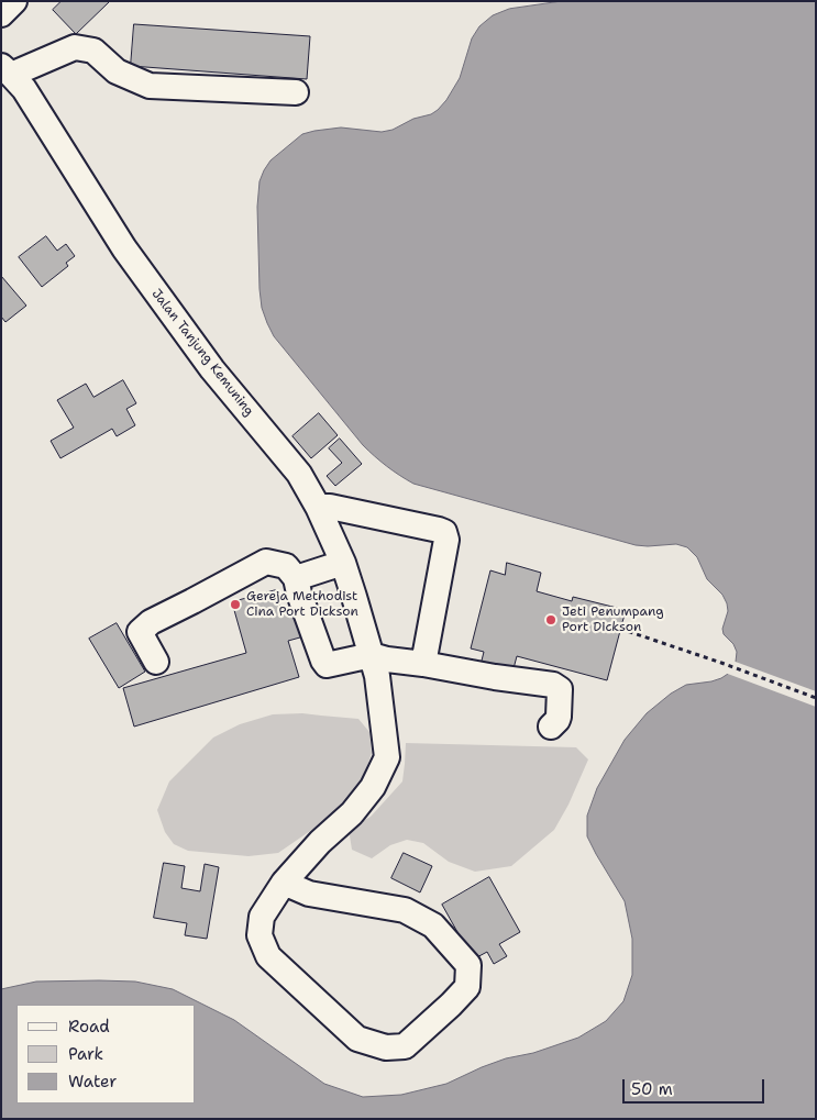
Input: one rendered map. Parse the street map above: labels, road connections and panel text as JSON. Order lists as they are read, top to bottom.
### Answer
{
  "streets": {
    "street": ["Jalan Tanjung Kemuning"]
  },
  "places": ["Gereja Methodist Cina Port Dickson", "Jeti Penumpang Port Dickson"],
  "legend": ["Road", "Park", "Water"],
  "scale_bar": "50 m"
}
